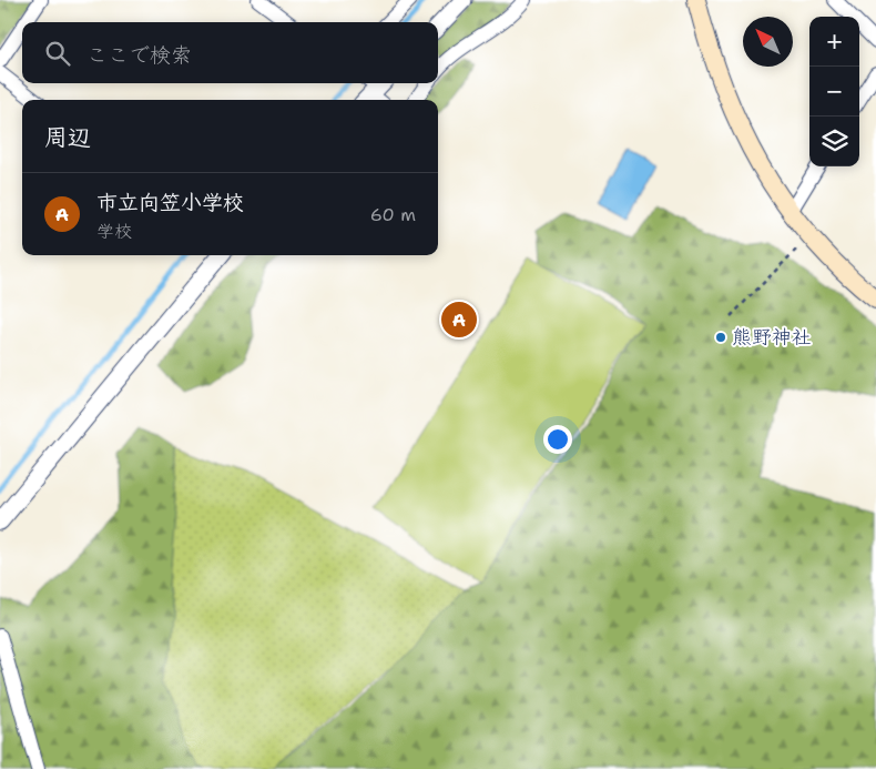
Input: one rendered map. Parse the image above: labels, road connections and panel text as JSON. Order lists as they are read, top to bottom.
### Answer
{
  "places": ["熊野神社"],
  "north": "top left",
  "page": {
    "map_buttons": ["+", "−"],
    "search": "ここで検索",
    "heading": "周辺",
    "list": [
      {
        "mark": "A",
        "name": "市立向笠小学校",
        "note": "学校",
        "value": "60 m"
      }
    ],
    "pins": "A"
  }
}
